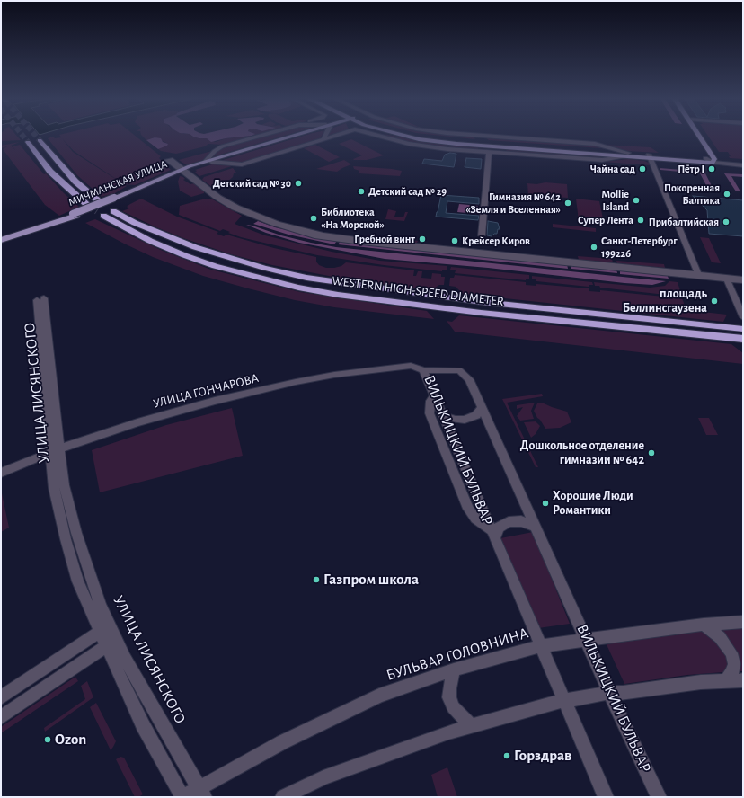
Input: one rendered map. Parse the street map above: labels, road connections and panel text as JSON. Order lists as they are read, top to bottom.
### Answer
{
  "streets": {
    "highway": ["WESTERN HIGH-SPEED DIAMETER"],
    "main road": ["МИЧМАНСКАЯ УЛИЦА"],
    "street": [
      "УЛИЦА ГОНЧАРОВА",
      "УЛИЦА ЛИСЯНСКОГО",
      "ВИЛЬКИЦКИЙ БУЛЬВАР",
      "БУЛЬВАР ГОЛОВНИНА"
    ]
  },
  "crossings": [
    ["УЛИЦА ГОНЧАРОВА", "УЛИЦА ЛИСЯНСКОГО"],
    ["УЛИЦА ГОНЧАРОВА", "ВИЛЬКИЦКИЙ БУЛЬВАР"],
    ["УЛИЦА ЛИСЯНСКОГО", "БУЛЬВАР ГОЛОВНИНА"],
    ["ВИЛЬКИЦКИЙ БУЛЬВАР", "БУЛЬВАР ГОЛОВНИНА"]
  ],
  "places": [
    "Чайна сад",
    "Пётр I",
    "Детский сад № 30",
    "Детский сад № 29",
    "Покоренная Балтика",
    "Mollie Island",
    "Гимназия № 642 «Земля и Вселенная»",
    "Библиотека «На Морской»",
    "Супер Лента",
    "Прибалтийская",
    "Гребной винт",
    "Крейсер Киров",
    "Санкт-Петербург 199226",
    "площадь Беллинсгаузена",
    "Дошкольное отделение гимназии № 642",
    "Хорошие Люди Романтики",
    "Газпром школа",
    "Ozon",
    "Горздрав"
  ]
}
